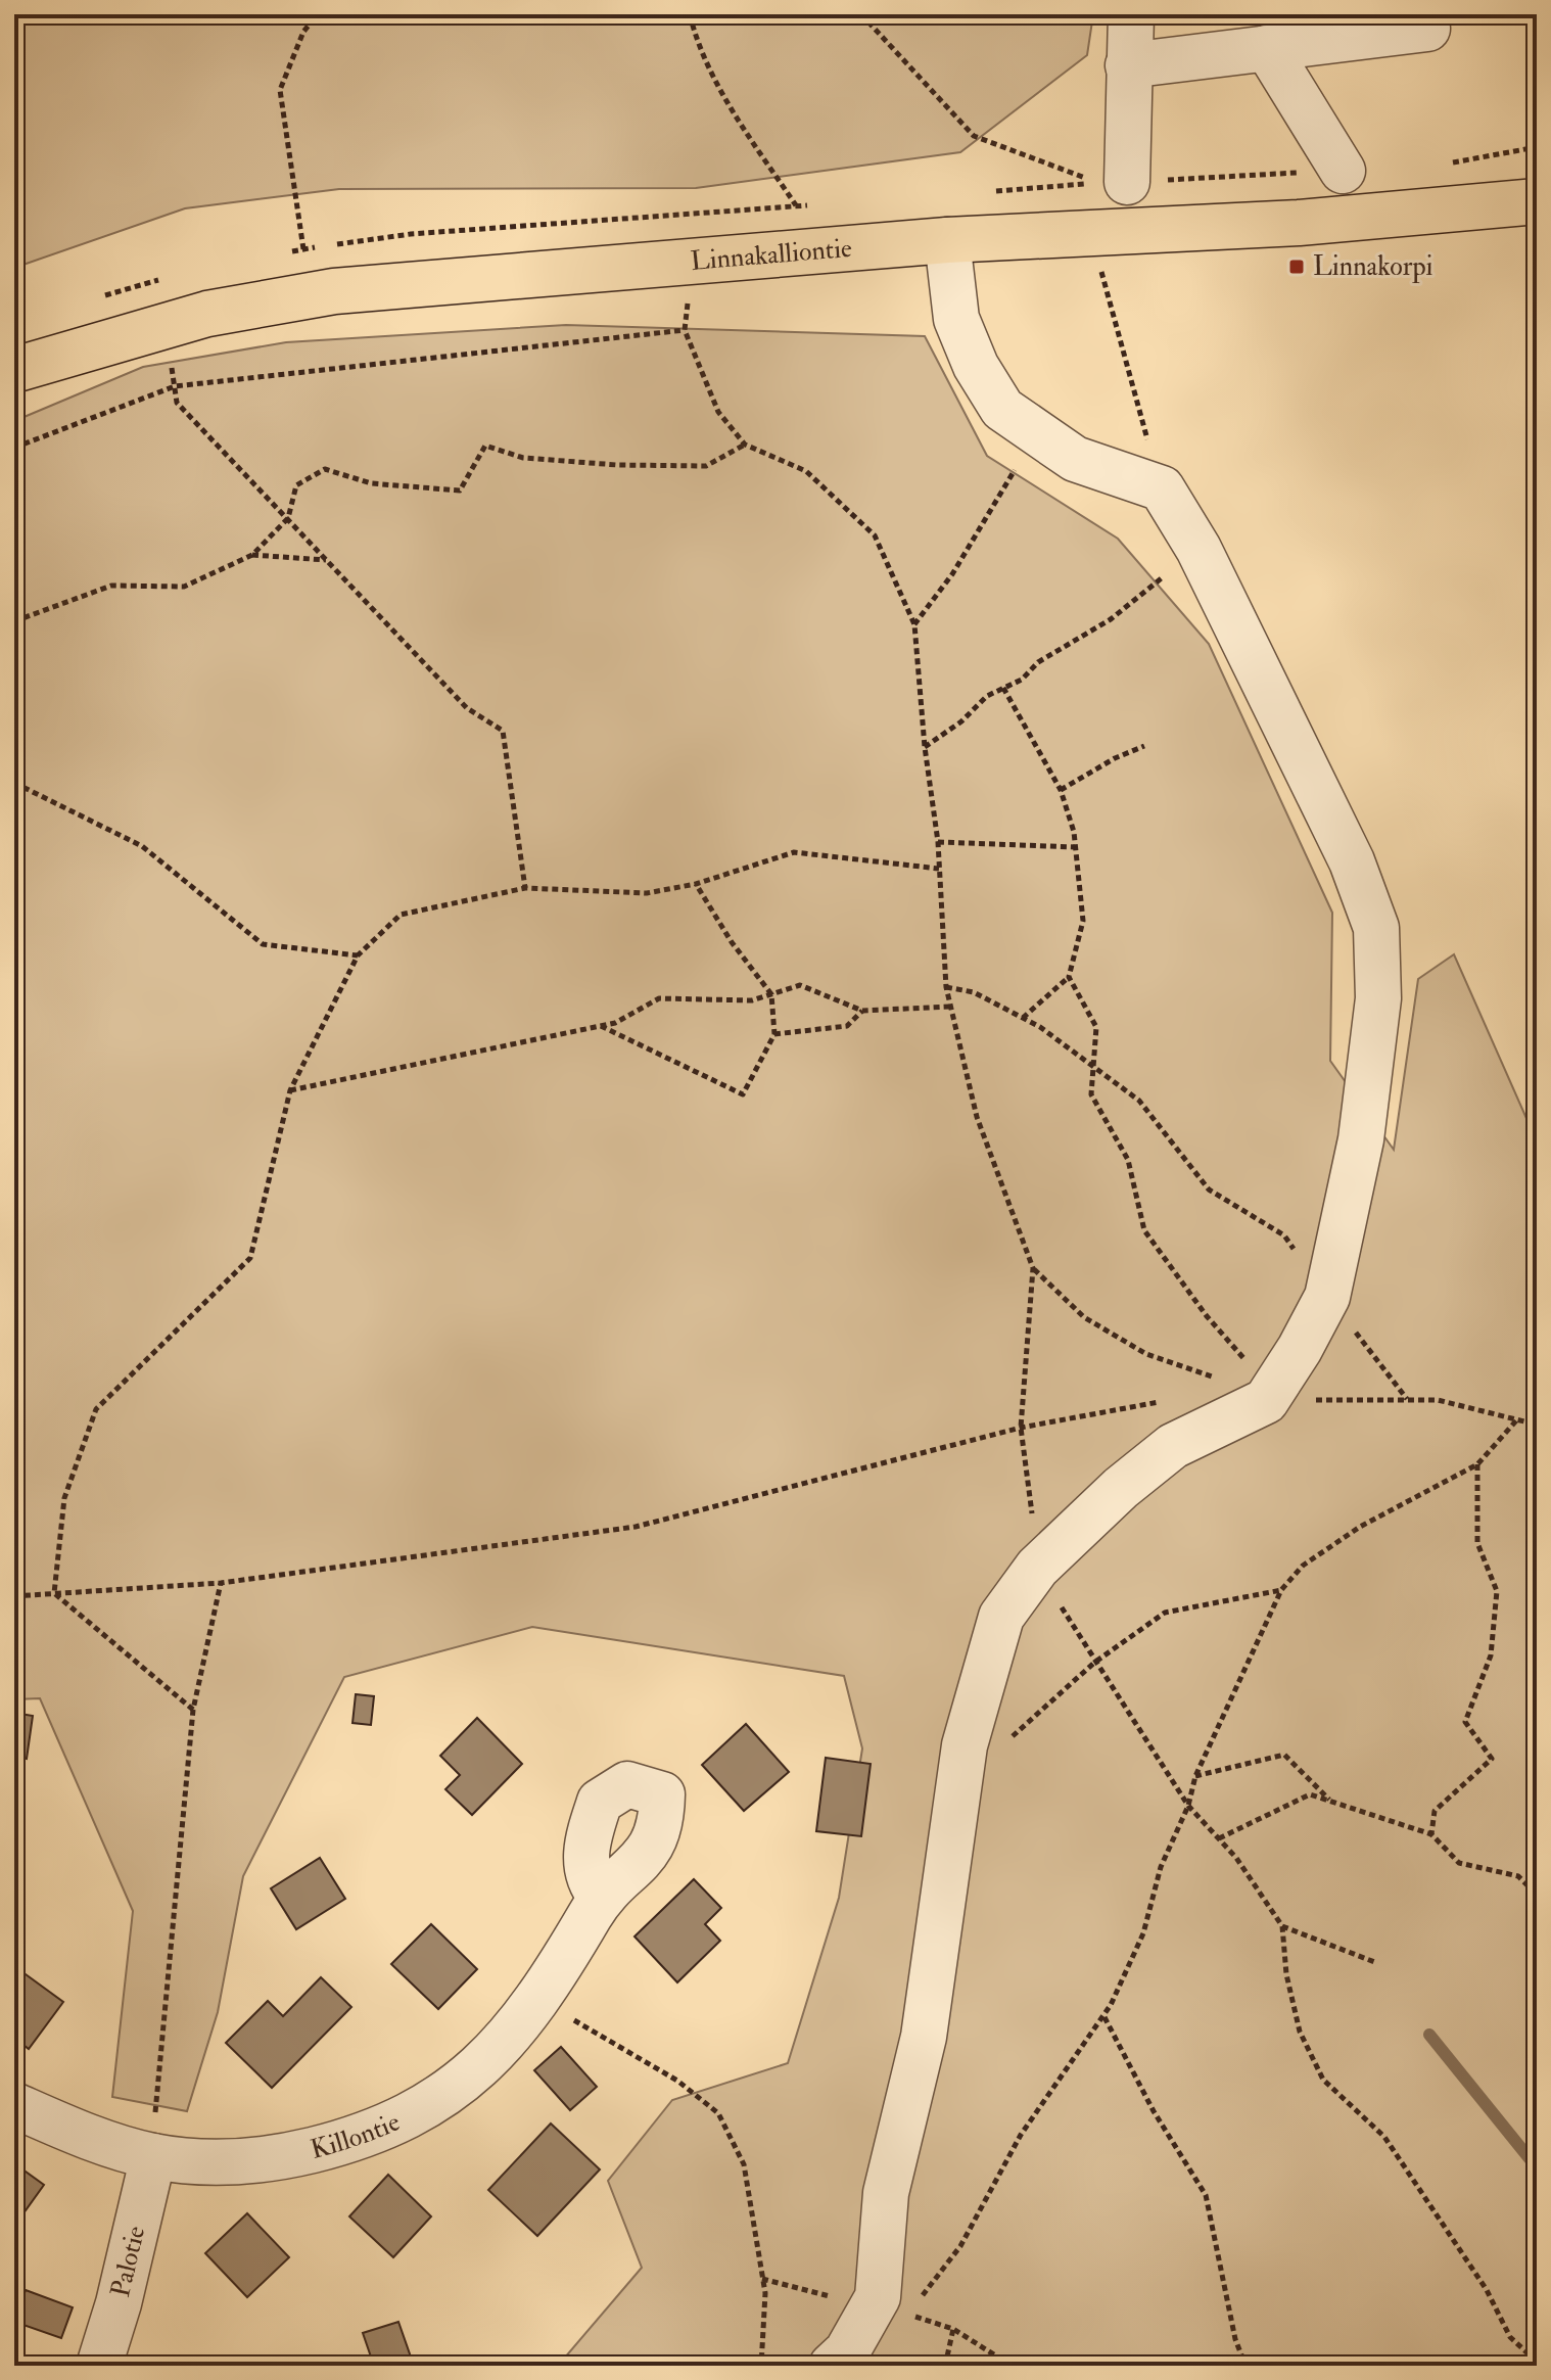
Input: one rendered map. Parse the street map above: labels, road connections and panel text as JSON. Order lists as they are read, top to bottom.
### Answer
{
  "streets": {
    "main road": ["Linnakalliontie"],
    "street": ["Killontie", "Palotie"]
  },
  "crossings": [
    ["Killontie", "Palotie"]
  ],
  "places": {
    "transit": ["Linnakorpi"]
  }
}
